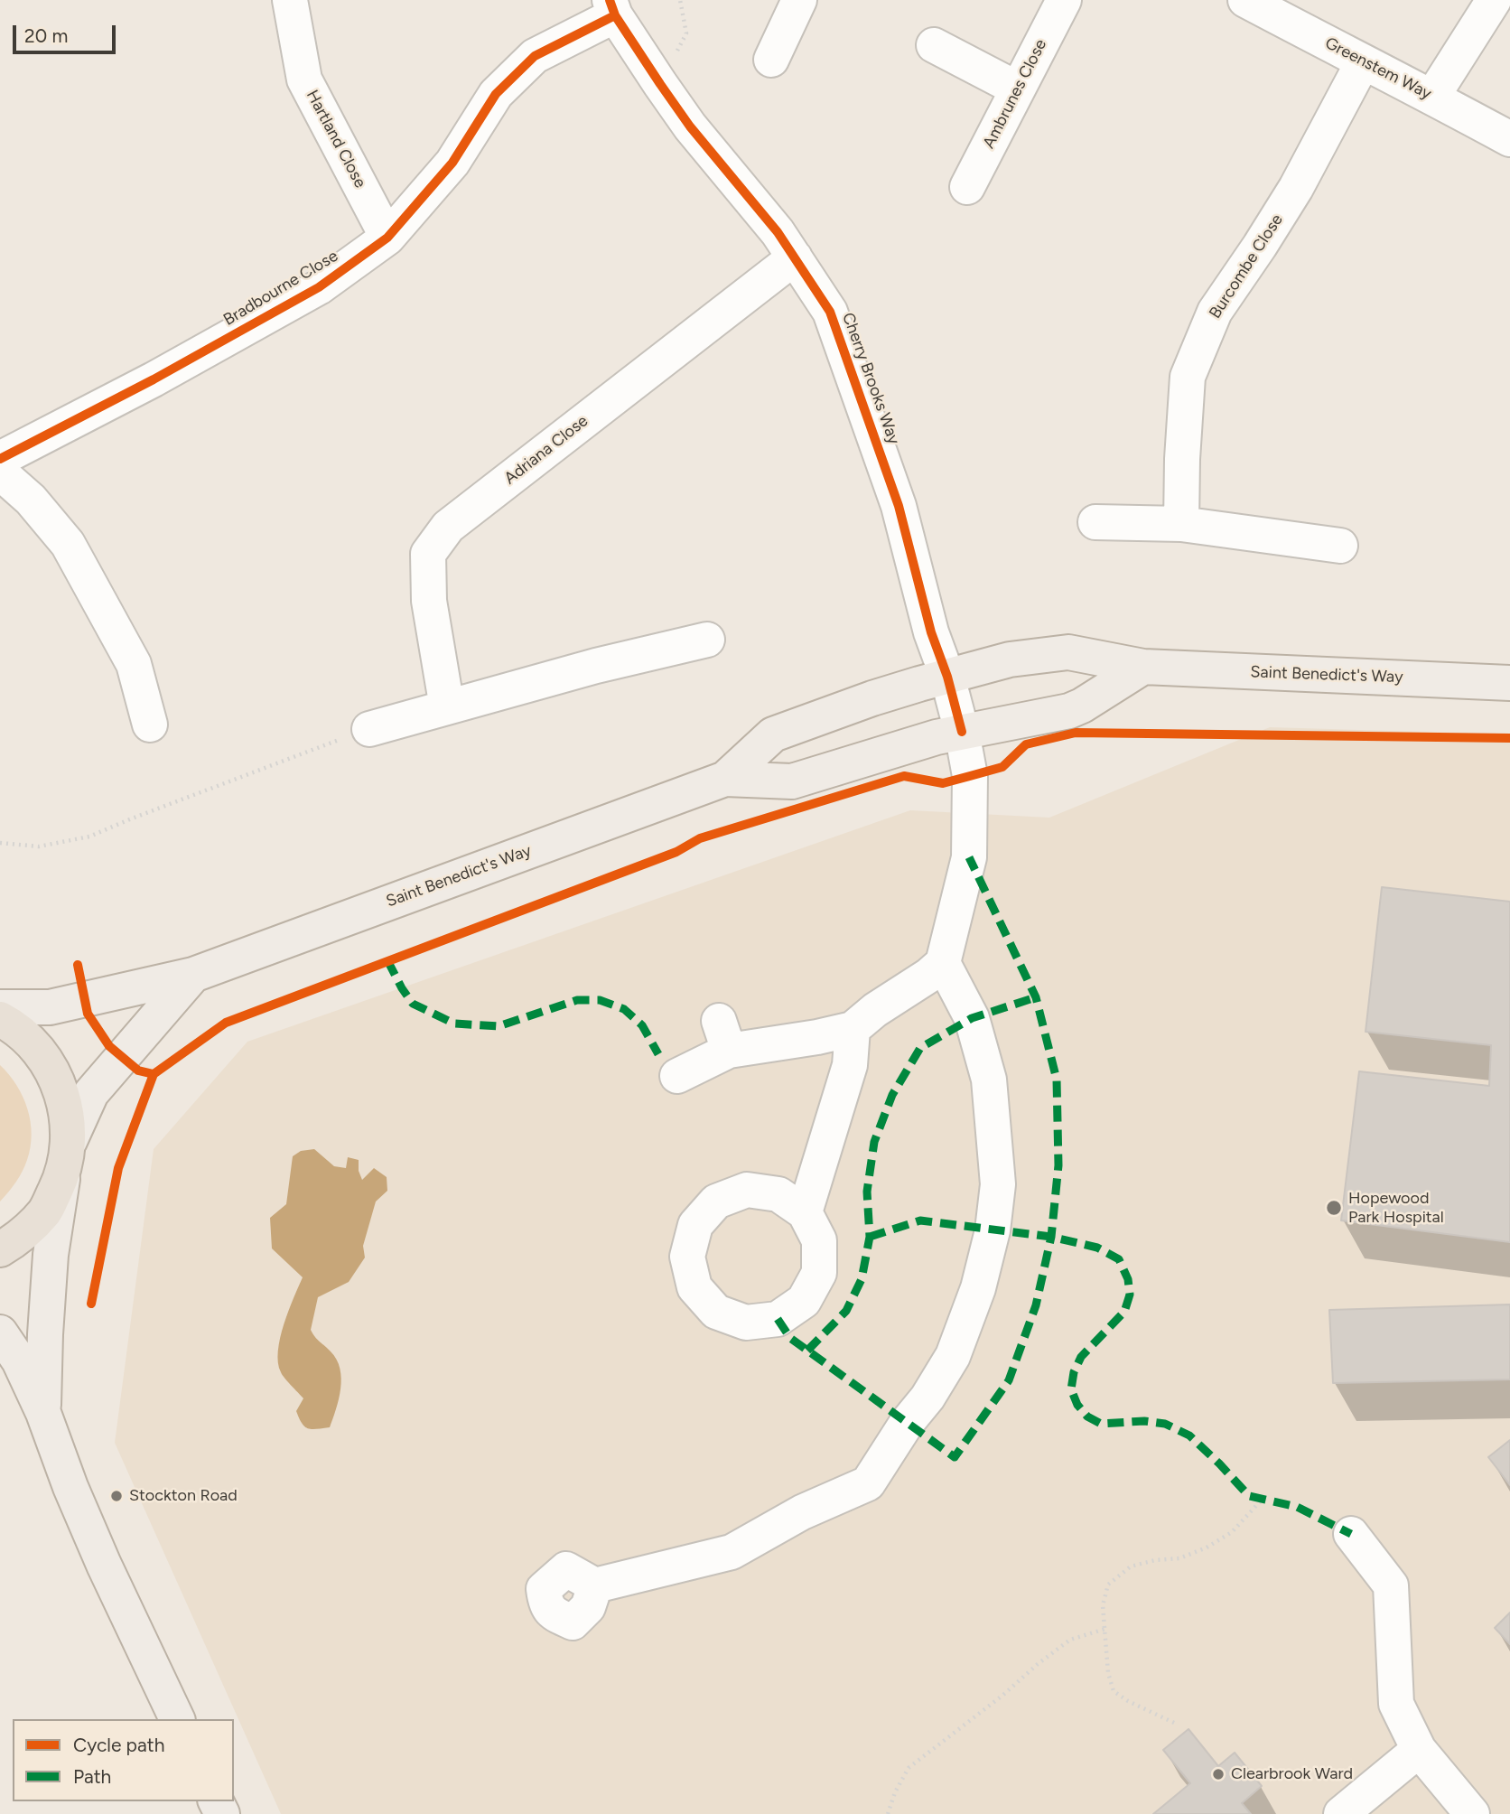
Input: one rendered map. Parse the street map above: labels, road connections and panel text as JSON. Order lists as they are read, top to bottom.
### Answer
{
  "streets": {
    "main road": ["Saint Benedict's Way"],
    "street": [
      "Greenstem Way",
      "Ambrunes Close",
      "Hartland Close",
      "Burcombe Close",
      "Bradbourne Close",
      "Cherry Brooks Way",
      "Adriana Close"
    ]
  },
  "crossings": [
    ["Greenstem Way", "Burcombe Close"],
    ["Hartland Close", "Bradbourne Close"],
    ["Bradbourne Close", "Cherry Brooks Way"],
    ["Cherry Brooks Way", "Adriana Close"],
    ["Cherry Brooks Way", "Saint Benedict's Way"]
  ],
  "places": ["Hopewood Park Hospital", "Stockton Road", "Clearbrook Ward"],
  "legend": ["Cycle path", "Path"],
  "scale_bar": "20 m"
}
